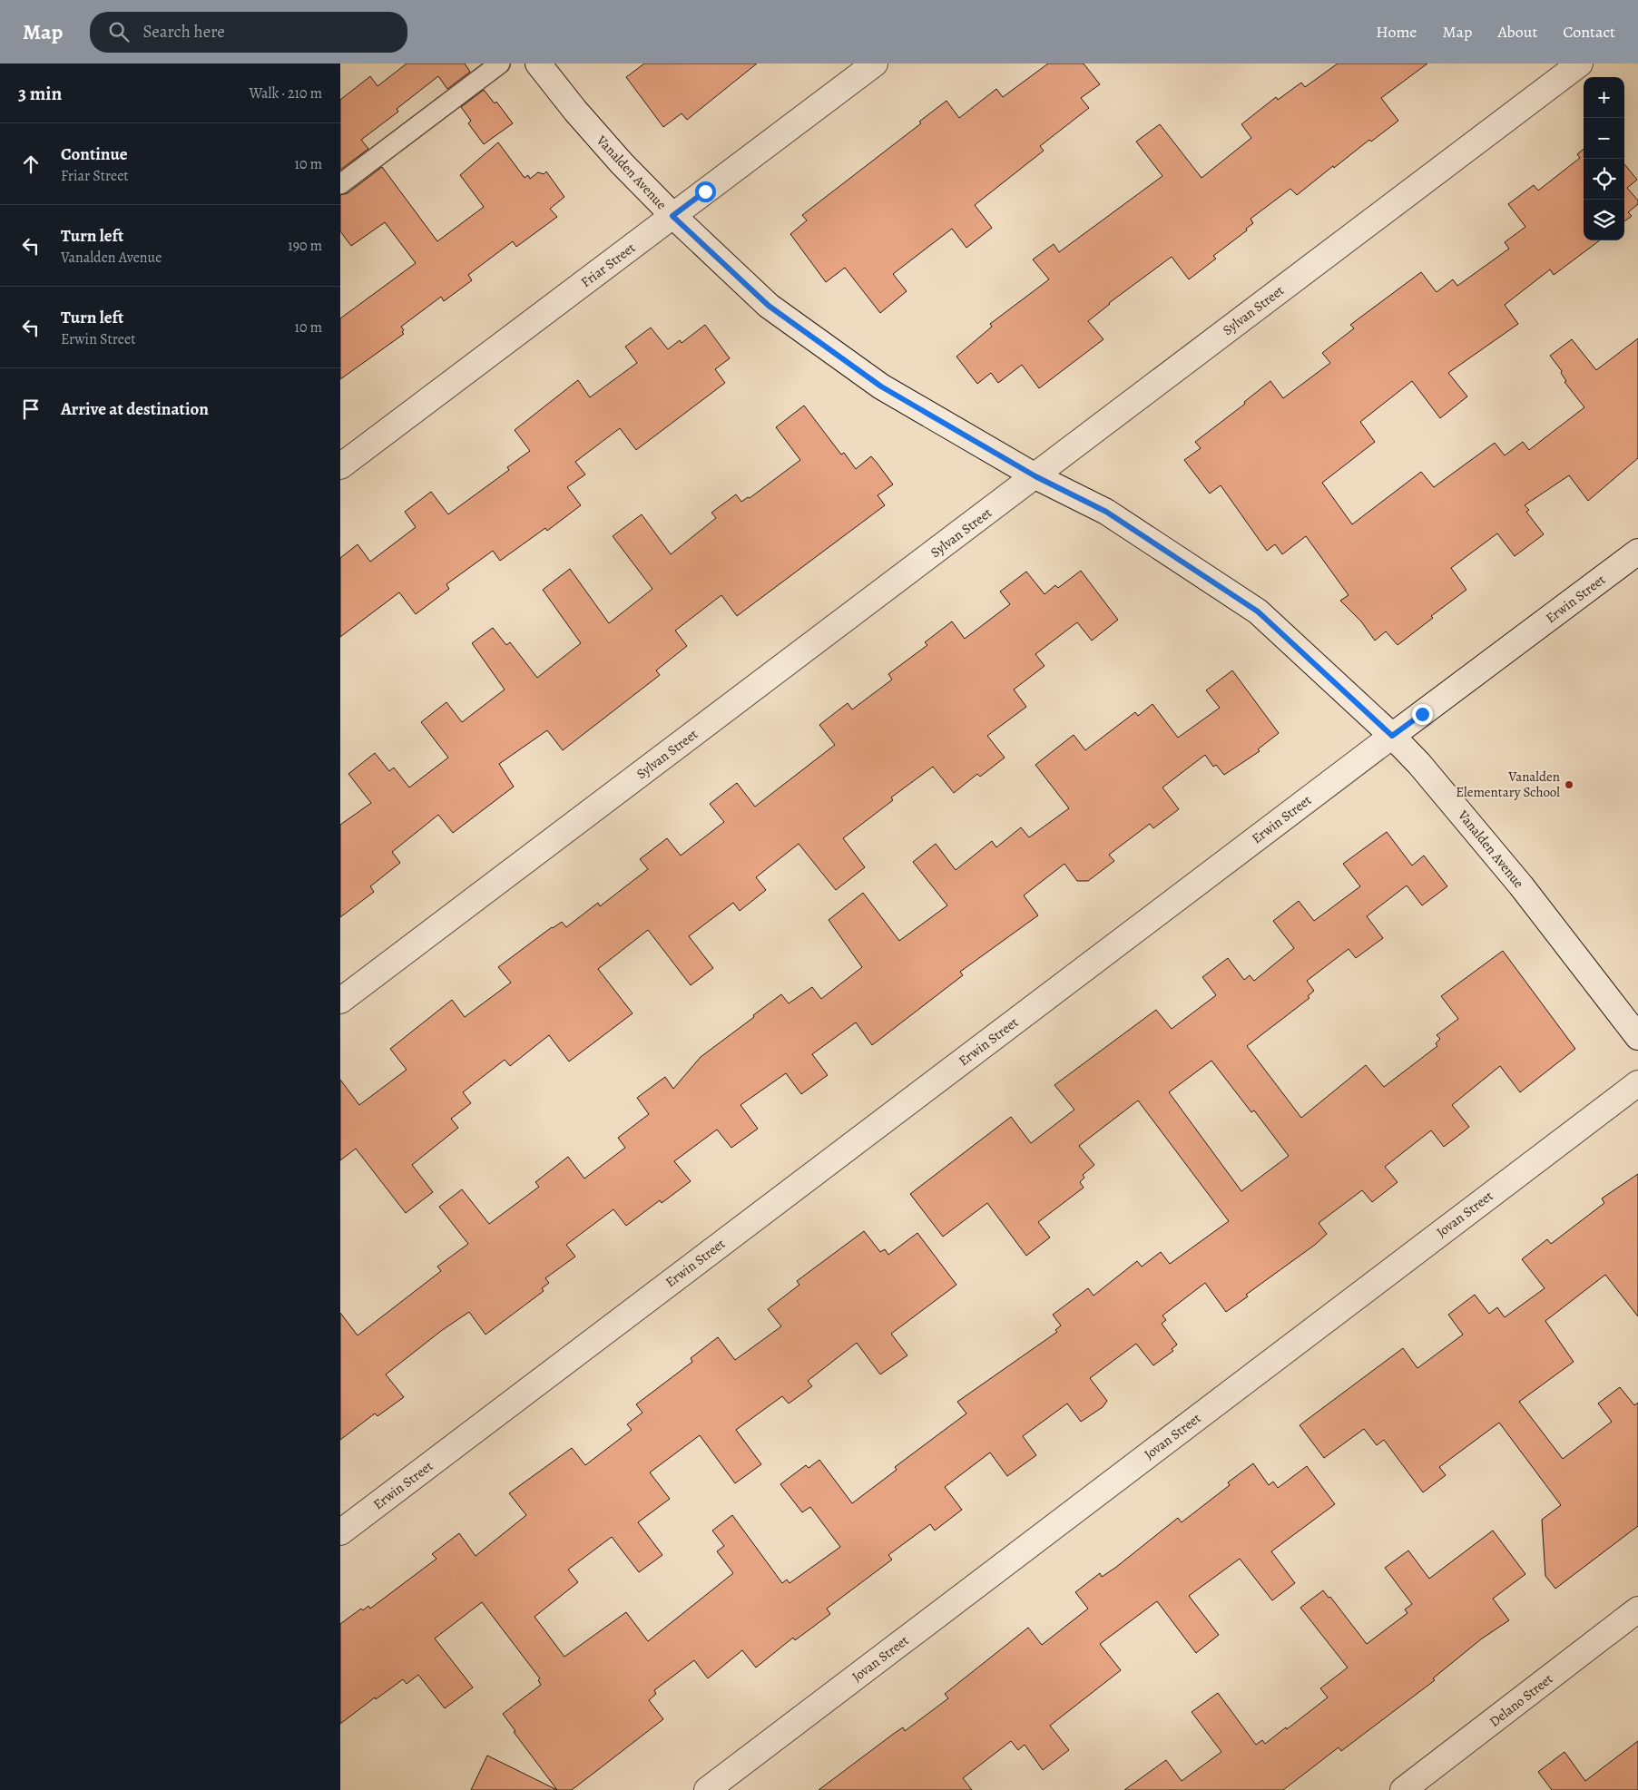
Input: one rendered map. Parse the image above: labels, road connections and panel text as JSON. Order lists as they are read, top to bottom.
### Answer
{
  "streets": {
    "street": [
      "Vanalden Avenue",
      "Friar Street",
      "Sylvan Street",
      "Erwin Street",
      "Jovan Street",
      "Delano Street"
    ]
  },
  "crossings": [
    ["Vanalden Avenue", "Friar Street"],
    ["Vanalden Avenue", "Sylvan Street"],
    ["Vanalden Avenue", "Erwin Street"]
  ],
  "places": ["Vanalden Elementary School"],
  "page": {
    "header": "Map",
    "search": "Search here",
    "nav": [
      "Home",
      "Map",
      "About",
      "Contact"
    ],
    "heading": ["3 min", "Walk · 210 m"],
    "map_buttons": ["+", "−"],
    "list": [
      ["Continue", "Friar Street", "10 m"],
      ["Turn left", "Vanalden Avenue", "190 m"],
      ["Turn left", "Erwin Street", "10 m"],
      "Arrive at destination"
    ]
  }
}
